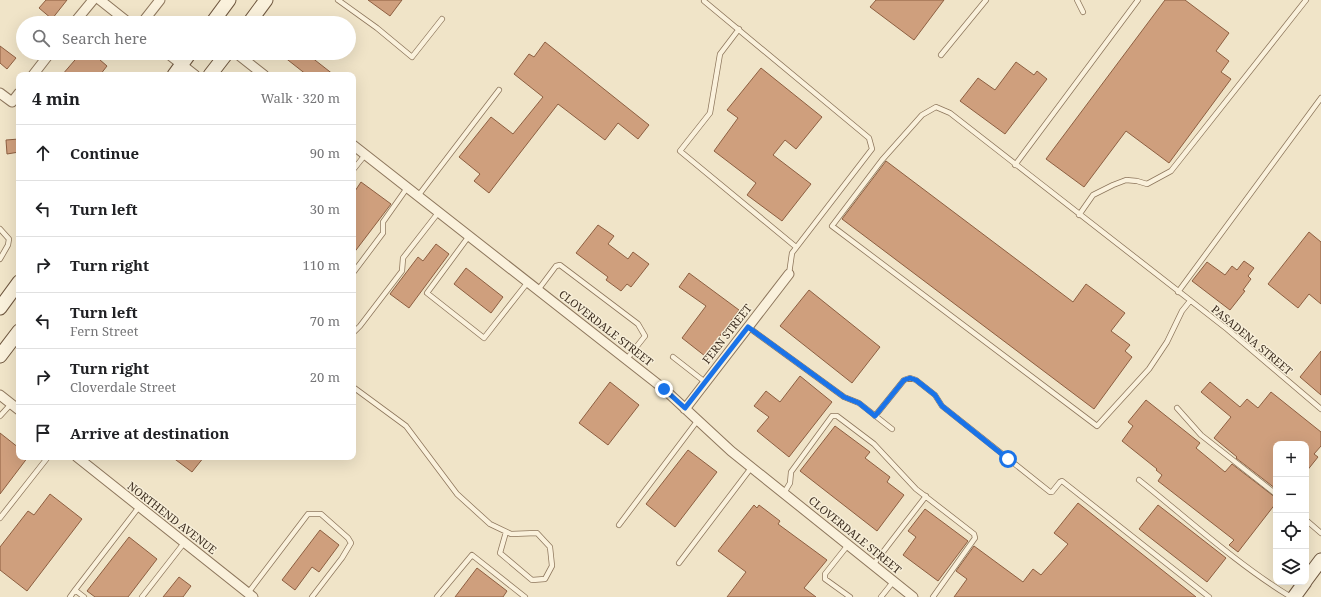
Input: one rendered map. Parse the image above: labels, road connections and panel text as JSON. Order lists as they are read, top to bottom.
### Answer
{
  "streets": {
    "street": ["CLOVERDALE STREET", "FERN STREET", "NORTHEND AVENUE"],
    "lane": ["PASADENA STREET"]
  },
  "crossings": [
    ["CLOVERDALE STREET", "FERN STREET"]
  ],
  "page": {
    "search": "Search here",
    "heading": ["4 min", "Walk · 320 m"],
    "list": [
      ["Continue", "90 m"],
      ["Turn left", "30 m"],
      ["Turn right", "110 m"],
      ["Turn left", "Fern Street", "70 m"],
      ["Turn right", "Cloverdale Street", "20 m"],
      "Arrive at destination"
    ],
    "map_buttons": ["+", "−"]
  }
}
